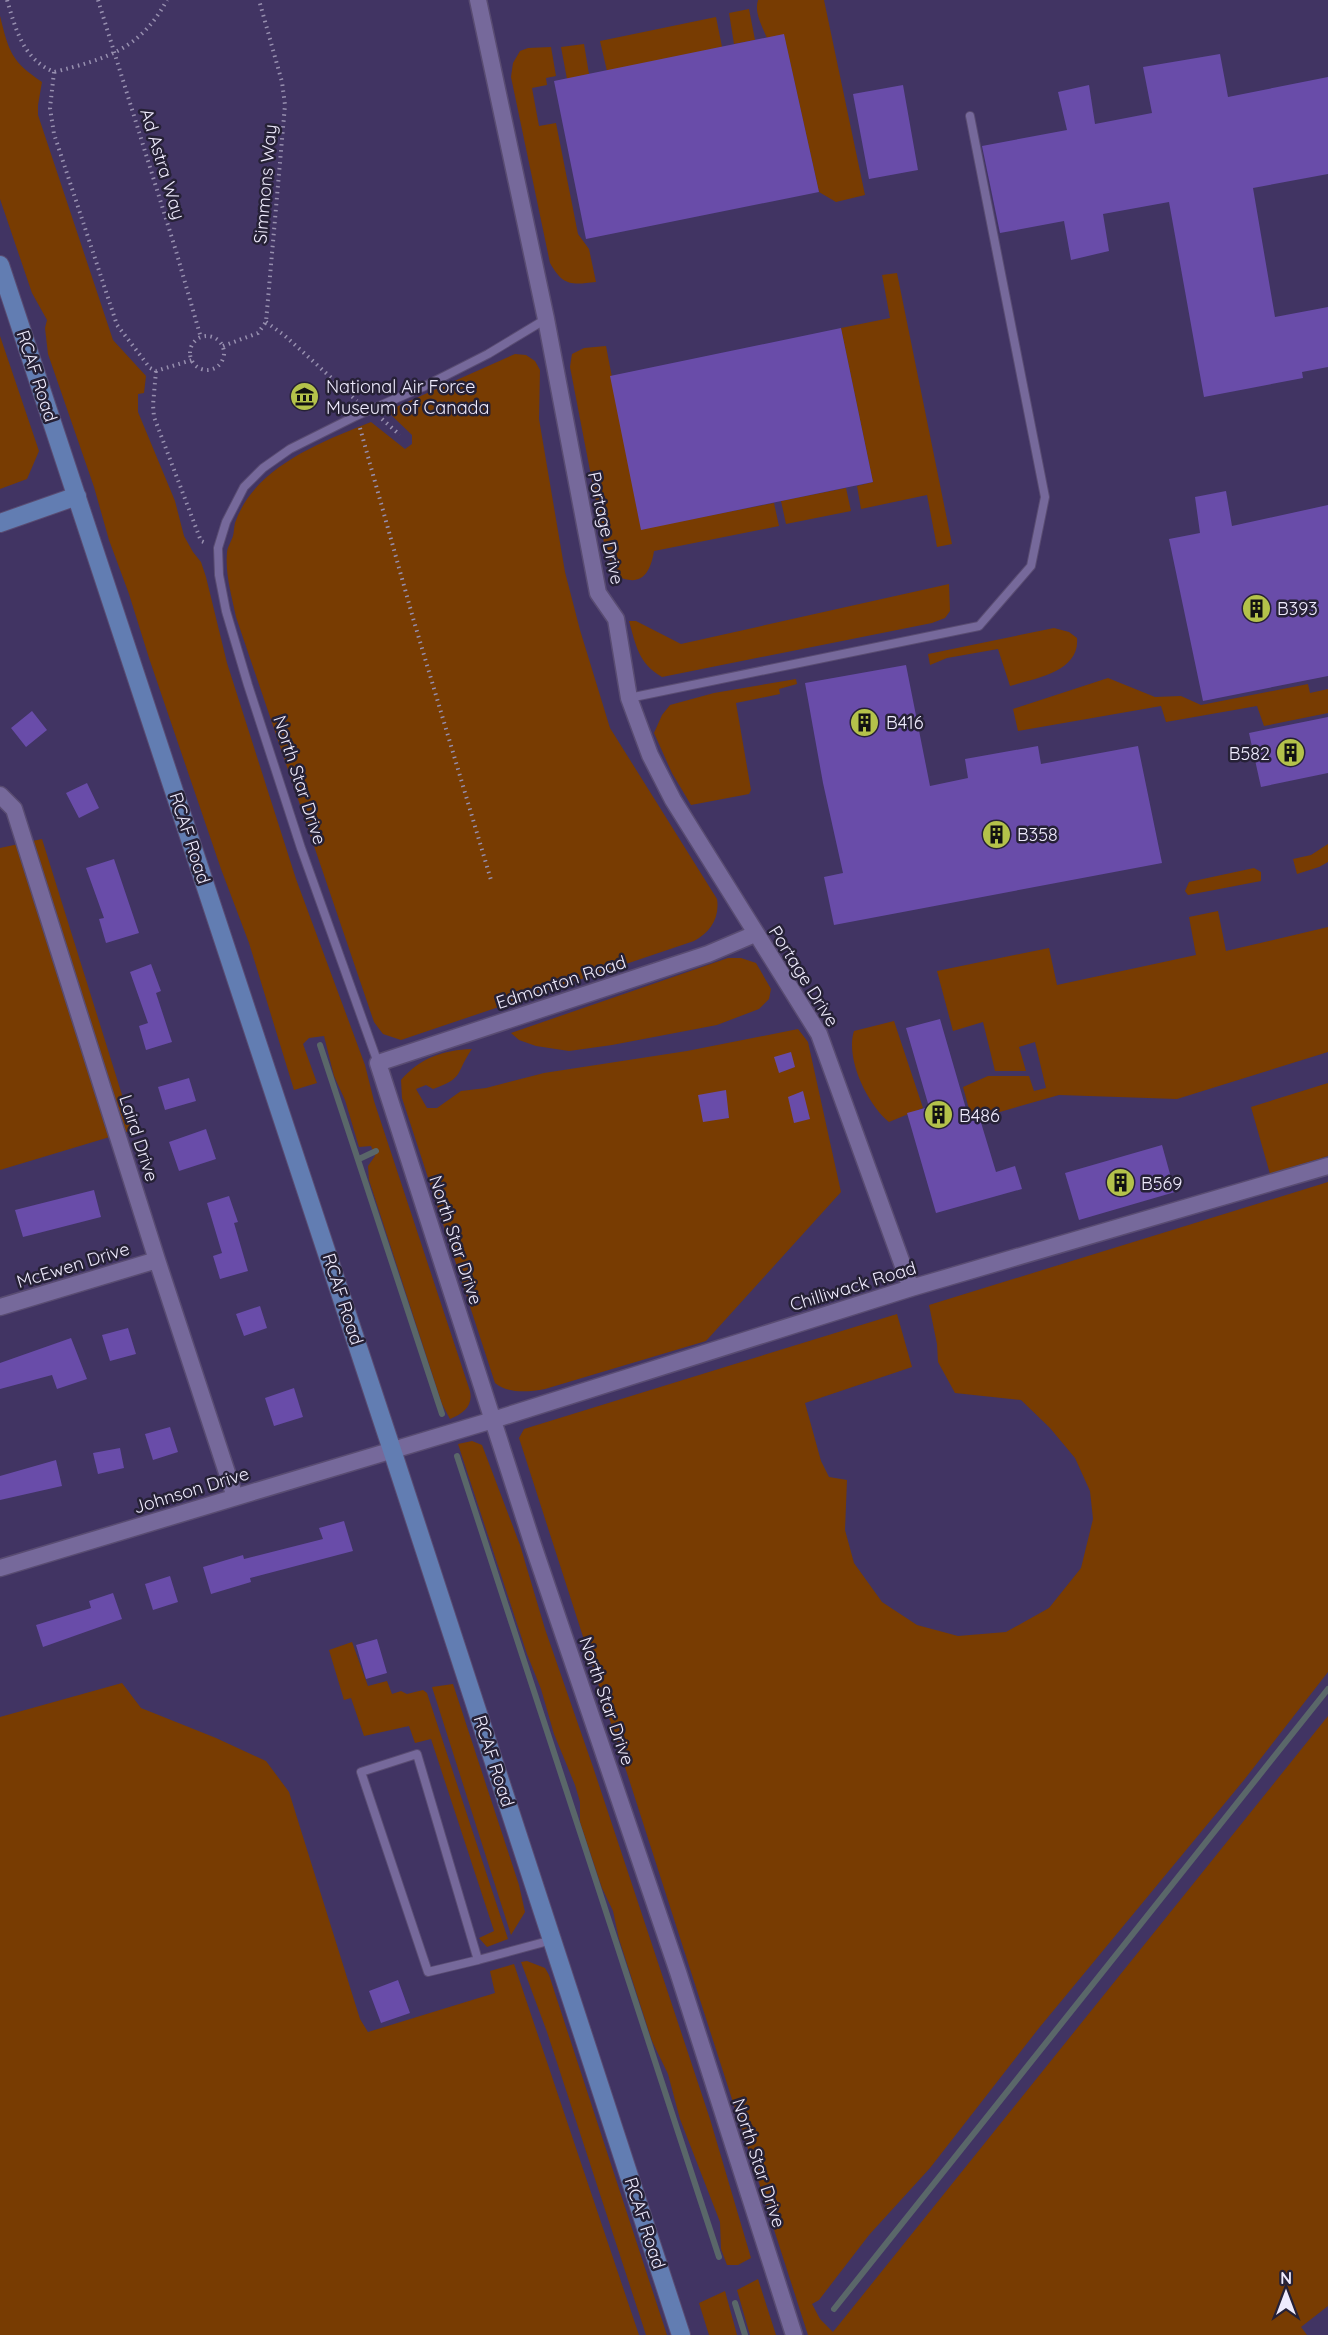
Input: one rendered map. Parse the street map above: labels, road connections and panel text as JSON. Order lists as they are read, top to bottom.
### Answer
{
  "streets": {
    "main road": ["RCAF Road"],
    "street": [
      "Portage Drive",
      "North Star Drive",
      "Edmonton Road",
      "Laird Drive",
      "McEwen Drive",
      "Chilliwack Road",
      "Johnson Drive"
    ],
    "path": ["Ad Astra Way", "Simmons Way"]
  },
  "crossings": [
    ["RCAF Road", "Chilliwack Road"],
    ["RCAF Road", "Johnson Drive"],
    ["Portage Drive", "North Star Drive"],
    ["Portage Drive", "Edmonton Road"],
    ["Portage Drive", "Chilliwack Road"],
    ["North Star Drive", "Edmonton Road"],
    ["North Star Drive", "Chilliwack Road"],
    ["Laird Drive", "McEwen Drive"],
    ["Laird Drive", "Johnson Drive"],
    ["Chilliwack Road", "Johnson Drive"]
  ],
  "places": {
    "museum": ["National Air Force Museum of Canada"],
    "building": [
      "B393",
      "B416",
      "B582",
      "B358",
      "B486",
      "B569"
    ]
  },
  "north": "top"
}
